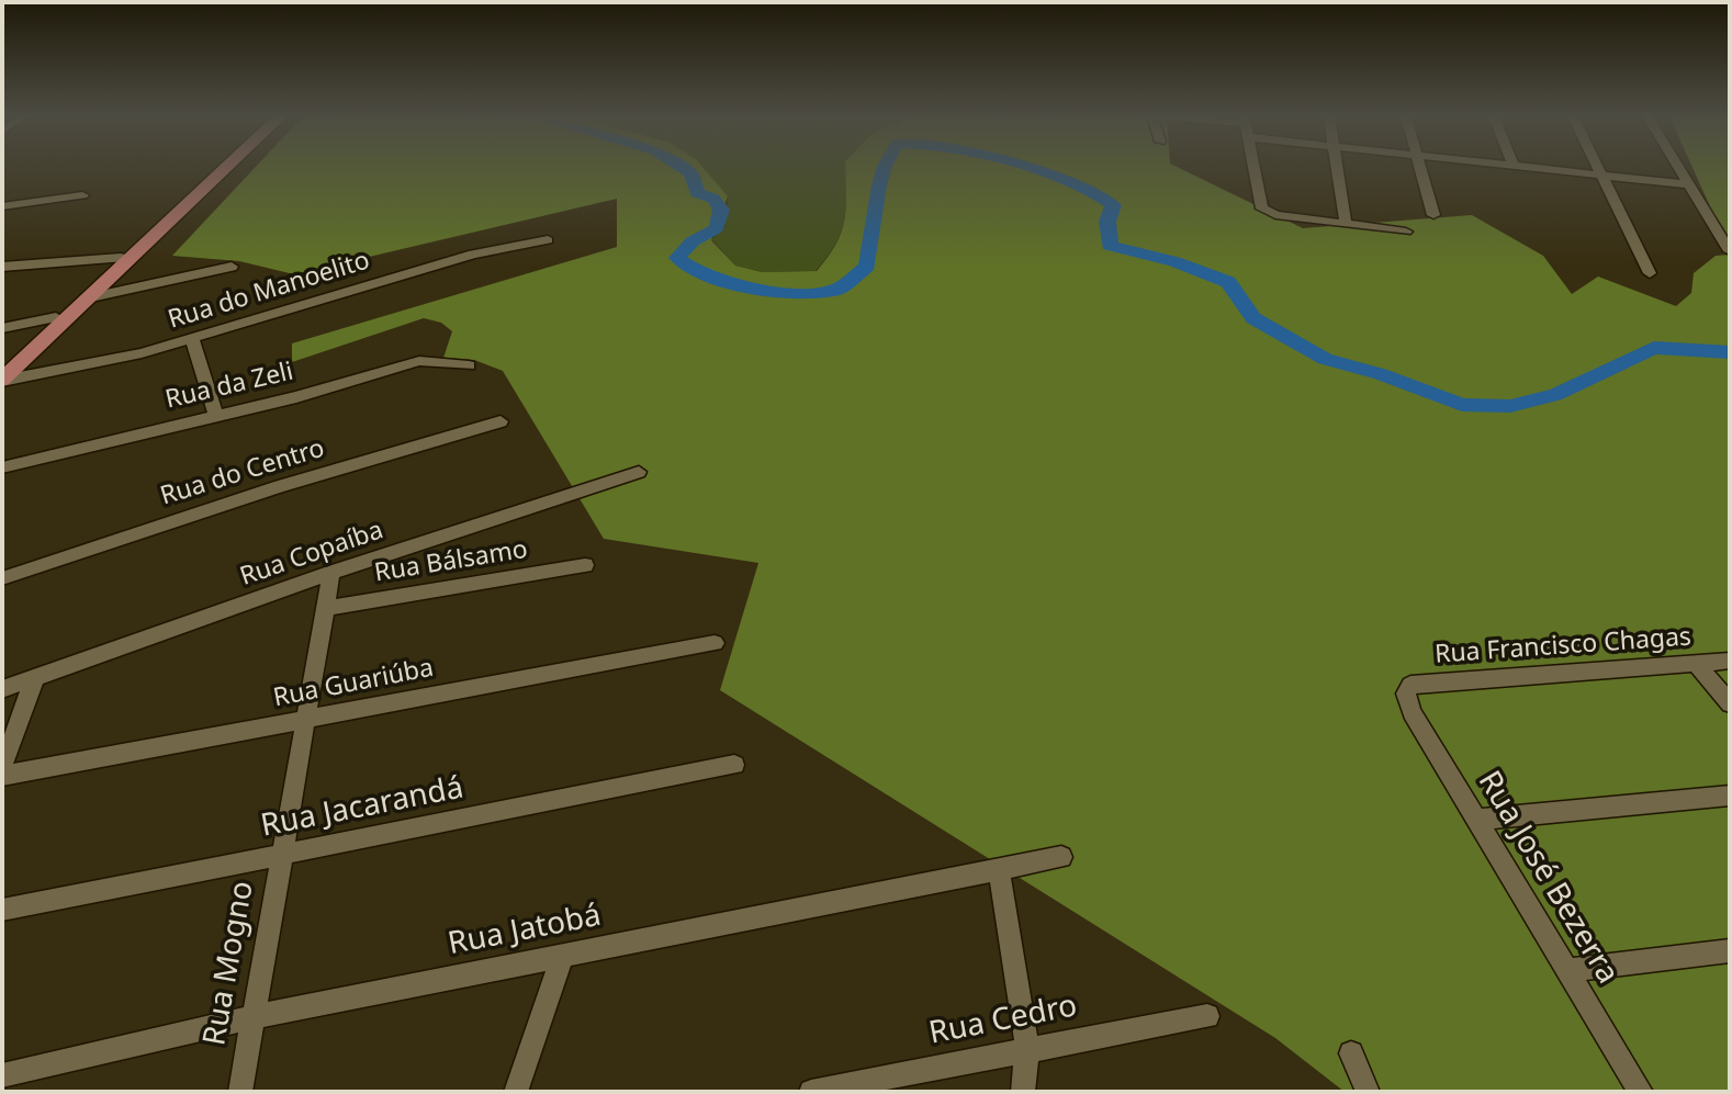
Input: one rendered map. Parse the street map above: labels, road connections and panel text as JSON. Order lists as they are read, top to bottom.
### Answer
{
  "streets": {
    "street": [
      "Rua do Manoelito",
      "Rua da Zeli",
      "Rua do Centro",
      "Rua Copaíba",
      "Rua Bálsamo",
      "Rua Francisco Chagas",
      "Rua Guariúba",
      "Rua Jacarandá",
      "Rua José Bezerra",
      "Rua Jatobá",
      "Rua Mogno",
      "Rua Cedro"
    ]
  },
  "crossings": [
    ["Rua Copaíba", "Rua Mogno"],
    ["Rua Bálsamo", "Rua Mogno"],
    ["Rua Francisco Chagas", "Rua José Bezerra"],
    ["Rua Guariúba", "Rua Mogno"],
    ["Rua Jacarandá", "Rua Mogno"],
    ["Rua Jatobá", "Rua Mogno"]
  ]
}
